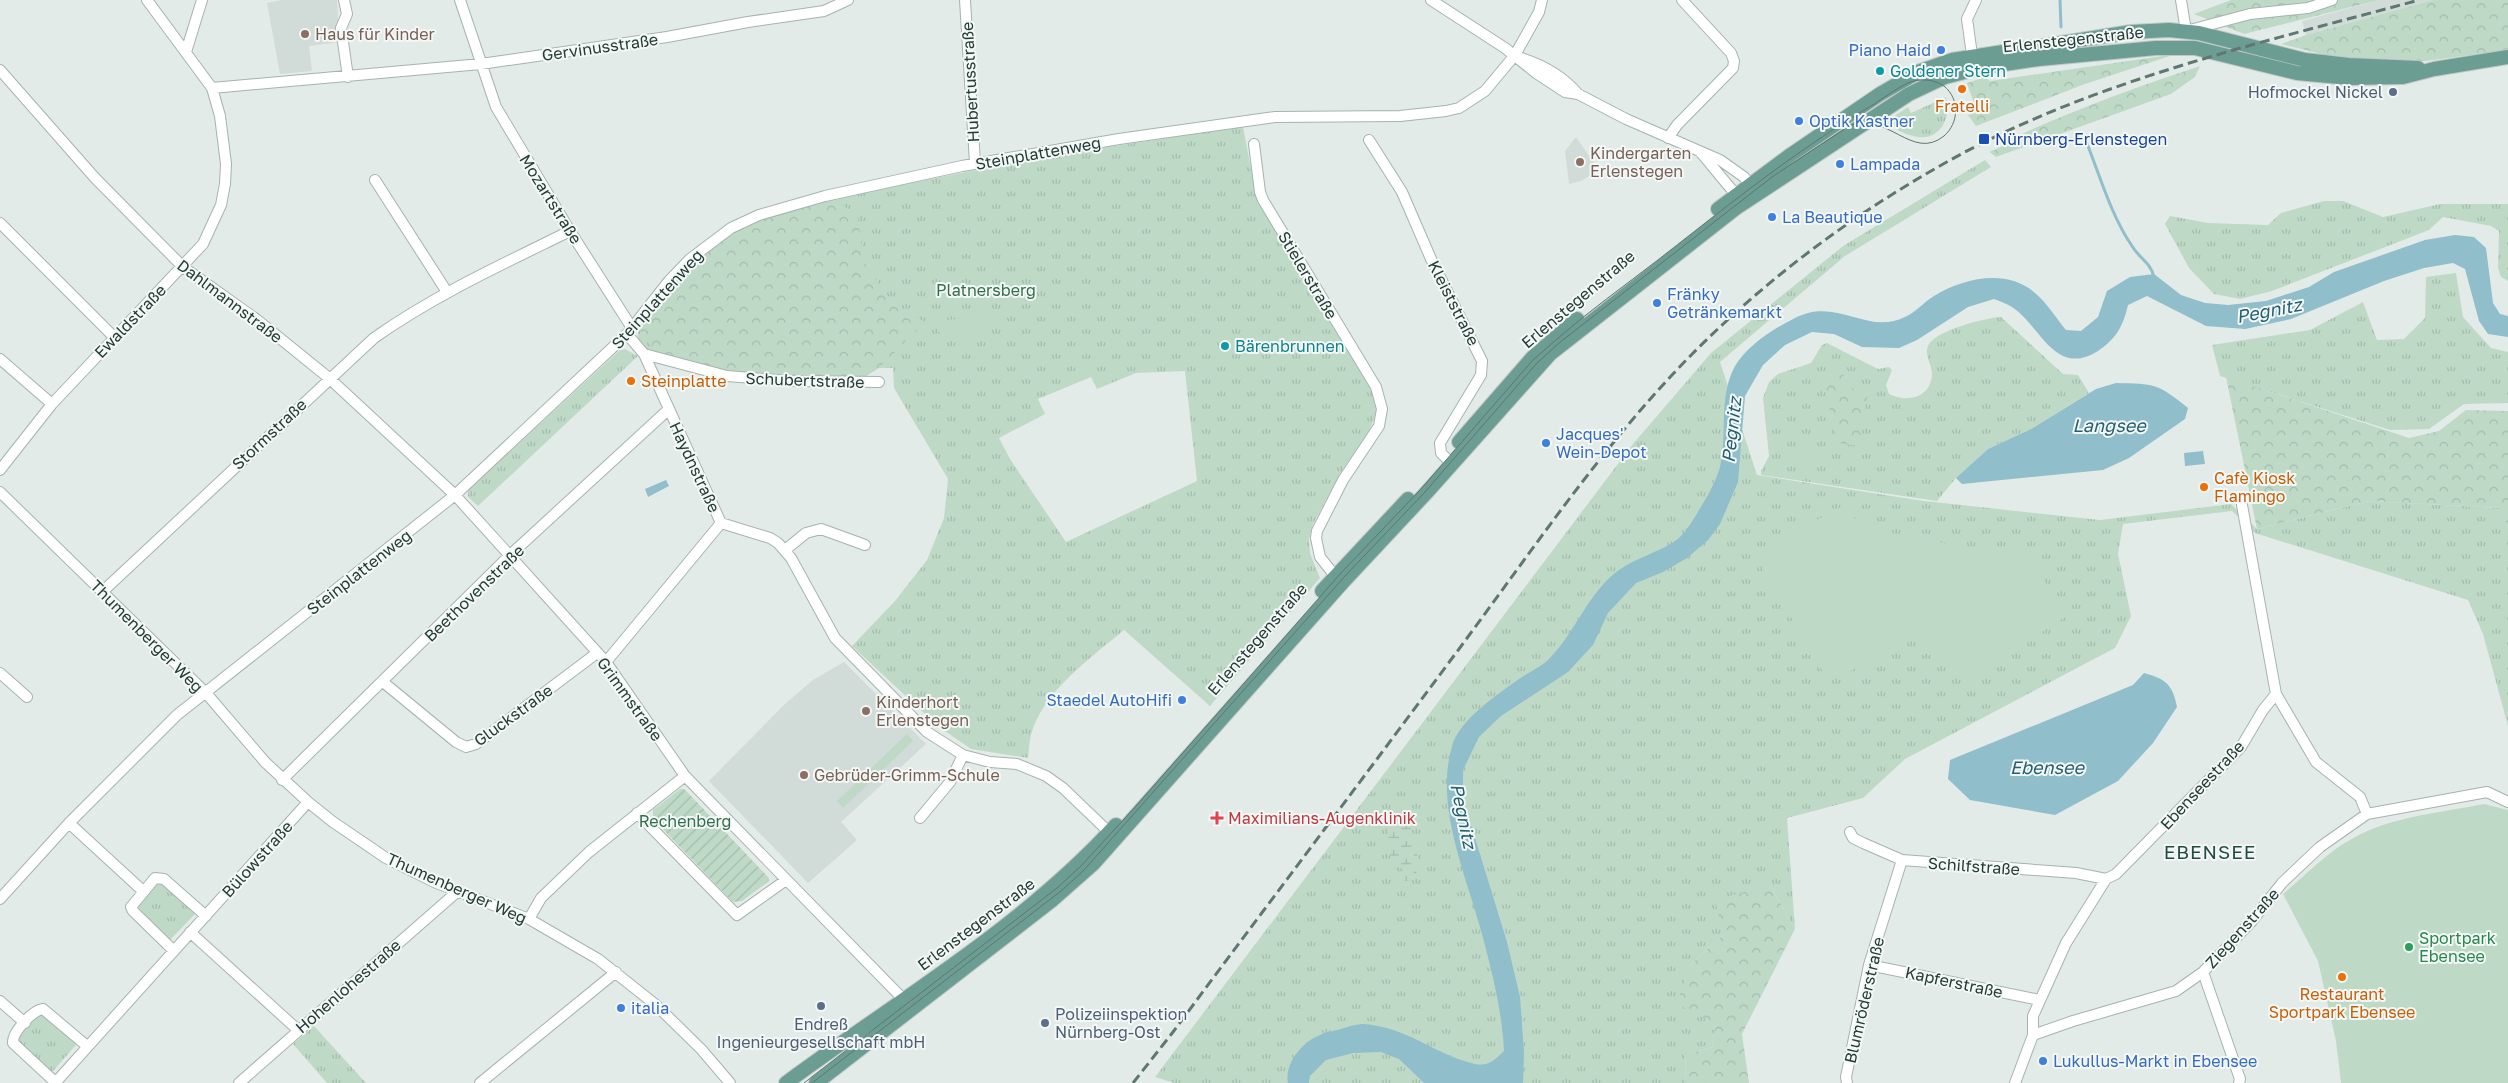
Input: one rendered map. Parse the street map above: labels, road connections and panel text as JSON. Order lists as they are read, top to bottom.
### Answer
{
  "streets": {
    "main road": ["Erlenstegenstraße"],
    "street": [
      "Gervinusstraße",
      "Hubertusstraße",
      "Steinplattenweg",
      "Mozartstraße",
      "Stielerstraße",
      "Dahlmannstraße",
      "Kleiststraße",
      "Ewaldstraße",
      "Schubertstraße",
      "Stormstraße",
      "Haydnstraße",
      "Beethovenstraße",
      "Thumenberger Weg",
      "Grimmstraße",
      "Gluckstraße",
      "Ebenseestraße",
      "Bülowstraße",
      "Schilfstraße",
      "Ziegenstraße",
      "Kapferstraße",
      "Hohenlohestraße",
      "Blumröderstraße"
    ]
  },
  "crossings": [
    ["Erlenstegenstraße", "Stielerstraße"],
    ["Erlenstegenstraße", "Kleiststraße"],
    ["Erlenstegenstraße", "Grimmstraße"],
    ["Gervinusstraße", "Mozartstraße"],
    ["Gervinusstraße", "Ewaldstraße"],
    ["Hubertusstraße", "Steinplattenweg"],
    ["Steinplattenweg", "Mozartstraße"],
    ["Steinplattenweg", "Dahlmannstraße"],
    ["Steinplattenweg", "Haydnstraße"],
    ["Steinplattenweg", "Thumenberger Weg"],
    ["Steinplattenweg", "Grimmstraße"],
    ["Mozartstraße", "Stormstraße"],
    ["Mozartstraße", "Haydnstraße"],
    ["Dahlmannstraße", "Ewaldstraße"],
    ["Dahlmannstraße", "Stormstraße"],
    ["Dahlmannstraße", "Grimmstraße"],
    ["Schubertstraße", "Haydnstraße"],
    ["Stormstraße", "Thumenberger Weg"],
    ["Haydnstraße", "Beethovenstraße"],
    ["Haydnstraße", "Grimmstraße"],
    ["Beethovenstraße", "Thumenberger Weg"],
    ["Beethovenstraße", "Grimmstraße"],
    ["Beethovenstraße", "Gluckstraße"],
    ["Thumenberger Weg", "Bülowstraße"],
    ["Thumenberger Weg", "Hohenlohestraße"],
    ["Grimmstraße", "Gluckstraße"],
    ["Ebenseestraße", "Schilfstraße"],
    ["Ebenseestraße", "Ziegenstraße"],
    ["Ebenseestraße", "Kapferstraße"],
    ["Schilfstraße", "Blumröderstraße"],
    ["Kapferstraße", "Blumröderstraße"]
  ],
  "districts": ["EBENSEE"],
  "water": ["Pegnitz", "Langsee", "Ebensee"],
  "parks": ["Platnersberg", "Rechenberg"],
  "places": {
    "other": [
      "Haus für Kinder",
      "Piano Haid",
      "Goldener Stern",
      "Fratelli",
      "Hofmockel Nickel",
      "Optik Kastner",
      "Kindergarten Erlenstegen",
      "Lampada",
      "La Beautique",
      "Fränky Getränkemarkt",
      "Bärenbrunnen",
      "Steinplatte",
      "Jacques' Wein-Depot",
      "Cafè Kiosk Flamingo",
      "Staedel AutoHifi",
      "Kinderhort Erlenstegen",
      "Gebrüder-Grimm-Schule",
      "Sportpark Ebensee",
      "Restaurant Sportpark Ebensee",
      "Endreß Ingenieurgesellschaft mbH",
      "italia",
      "Polizeiinspektion Nürnberg-Ost",
      "Lukullus-Markt in Ebensee"
    ],
    "transit": ["Nürnberg-Erlenstegen"],
    "health": ["Maximilians-Augenklinik"]
  }
}
